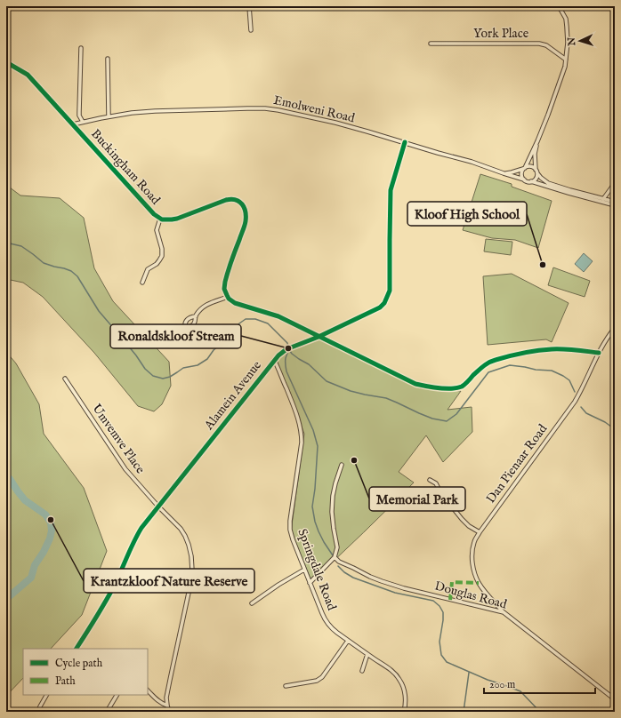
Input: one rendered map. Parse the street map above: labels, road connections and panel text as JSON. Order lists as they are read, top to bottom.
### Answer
{
  "streets": {
    "street": [
      "York Place",
      "Emolweni Road",
      "Buckingham Road",
      "Alamein Avenue",
      "Umvemve Place",
      "Dan Pienaar Road",
      "Springdale Road",
      "Douglas Road"
    ]
  },
  "crossings": [
    ["Emolweni Road", "Buckingham Road"],
    ["Emolweni Road", "Alamein Avenue"],
    ["Alamein Avenue", "Umvemve Place"],
    ["Alamein Avenue", "Springdale Road"],
    ["Dan Pienaar Road", "Douglas Road"]
  ],
  "places": [
    "Kloof High School",
    "Ronaldskloof Stream",
    "Memorial Park",
    "Krantzkloof Nature Reserve"
  ],
  "legend": ["Cycle path", "Path"],
  "scale_bar": "200 m",
  "north": "left"
}
